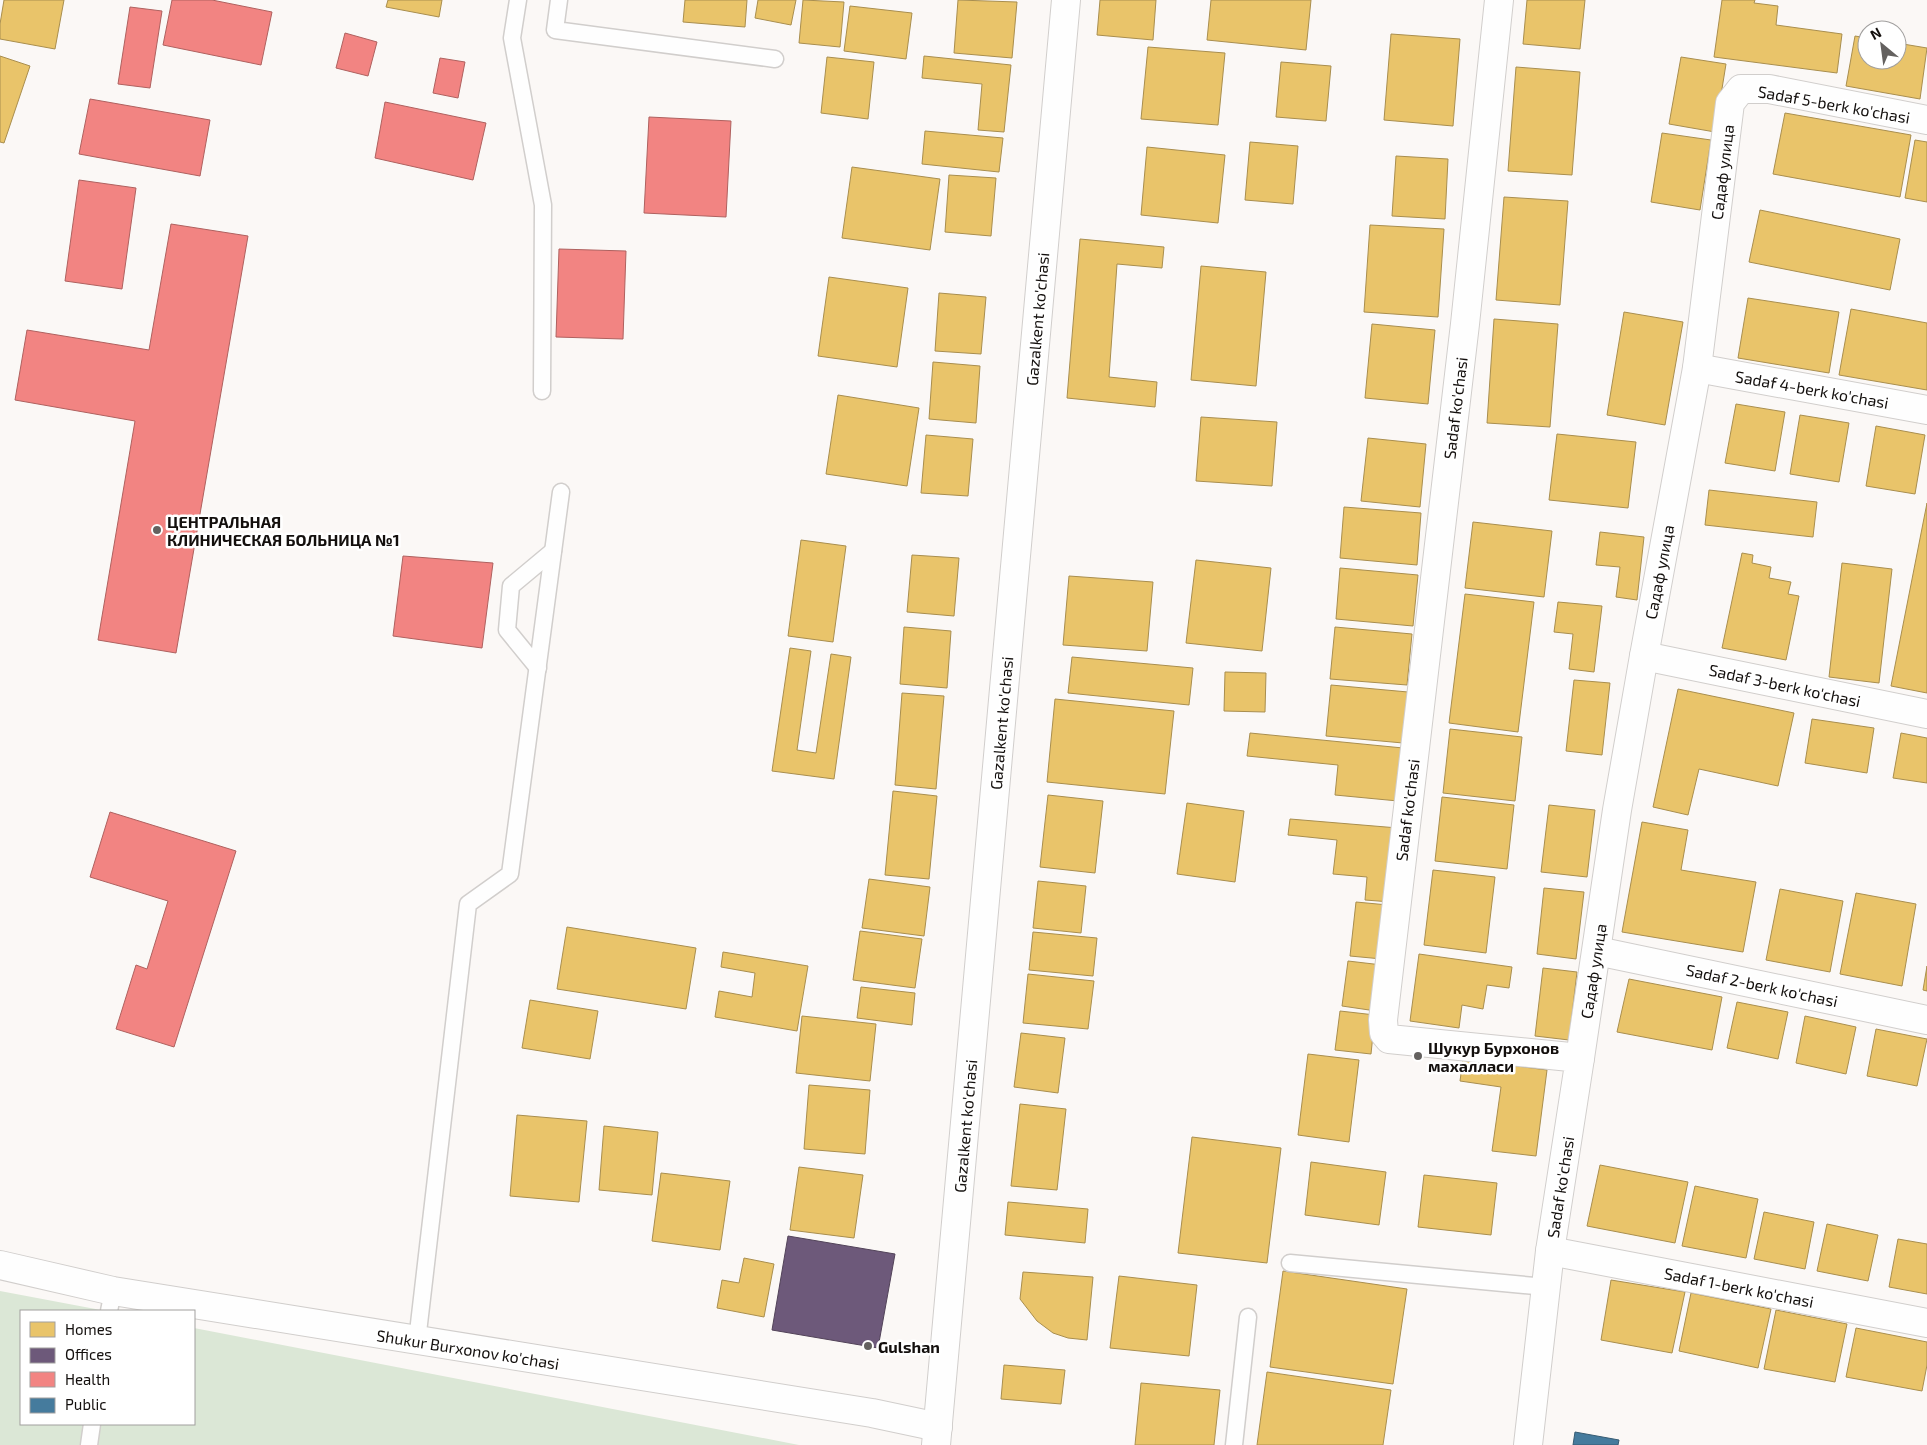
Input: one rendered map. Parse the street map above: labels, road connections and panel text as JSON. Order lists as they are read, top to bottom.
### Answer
{
  "streets": {
    "street": [
      "Sadaf 5-berk ko'chasi",
      "Садаф улица",
      "Gazalkent ko'chasi",
      "Sadaf 4-berk ko'chasi",
      "Sadaf ko'chasi",
      "Sadaf 3-berk ko'chasi",
      "Sadaf 2-berk ko'chasi",
      "Sadaf 1-berk ko'chasi",
      "Shukur Burxonov ko'chasi"
    ]
  },
  "crossings": [
    ["Sadaf 5-berk ko'chasi", "Садаф улица"],
    ["Садаф улица", "Sadaf 4-berk ko'chasi"],
    ["Садаф улица", "Sadaf ko'chasi"],
    ["Садаф улица", "Sadaf 3-berk ko'chasi"],
    ["Садаф улица", "Sadaf 2-berk ko'chasi"],
    ["Gazalkent ko'chasi", "Shukur Burxonov ko'chasi"],
    ["Sadaf ko'chasi", "Sadaf 1-berk ko'chasi"]
  ],
  "places": ["ЦЕНТРАЛЬНАЯ КЛИНИЧЕСКАЯ БОЛЬНИЦА №1", "Шукур Бурхонов махалласи", "Gulshan"],
  "legend": [
    "Homes",
    "Offices",
    "Health",
    "Public"
  ],
  "north": "top left"
}
